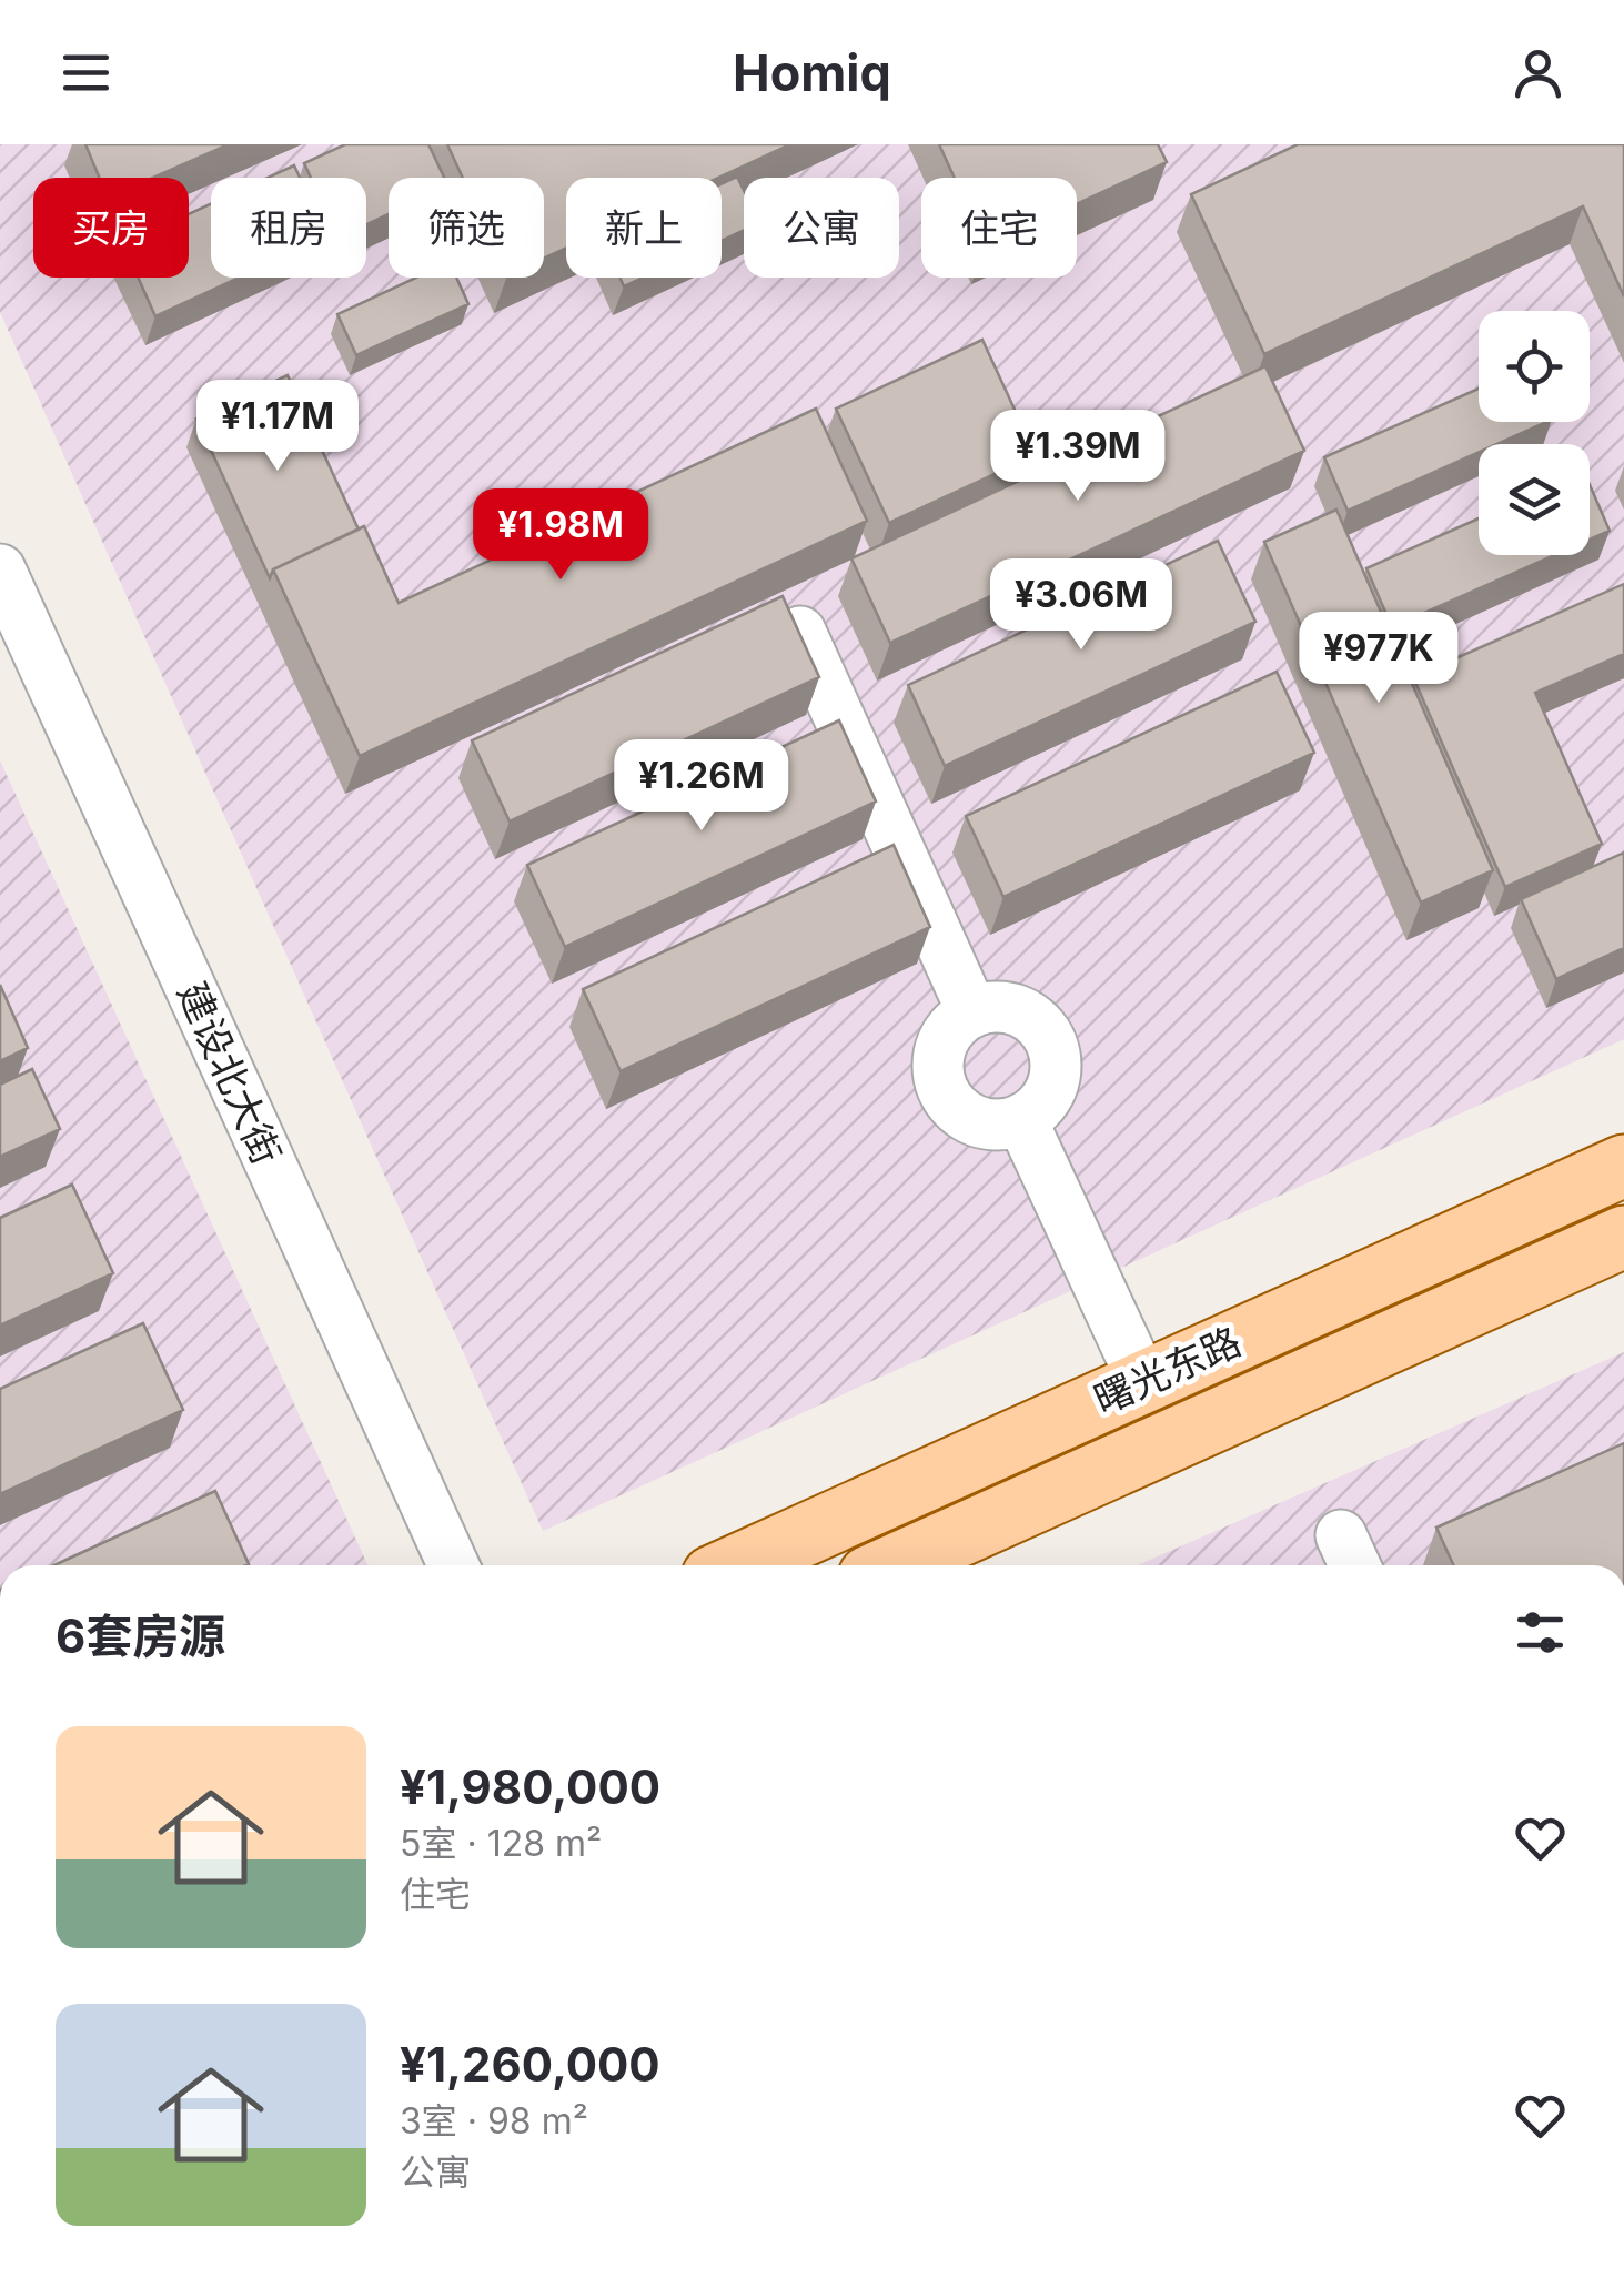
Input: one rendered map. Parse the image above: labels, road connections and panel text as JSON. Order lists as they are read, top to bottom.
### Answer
{
  "streets": {
    "main road": ["曙光东路"],
    "street": ["建设北大街"]
  },
  "page": {
    "header": "Homiq",
    "chip": [
      "买房",
      "租房",
      "筛选",
      "新上",
      "公寓",
      "住宅"
    ],
    "price": [
      "¥1.17M",
      "¥1.39M",
      "¥1.98M",
      "¥3.06M",
      "¥977K",
      "¥1.26M"
    ],
    "heading": "6套房源",
    "list": [
      {
        "name": "¥1,980,000",
        "note": "5室 · 128 m² · 住宅"
      },
      {
        "name": "¥1,260,000",
        "note": "3室 · 98 m² · 公寓"
      }
    ]
  }
}
